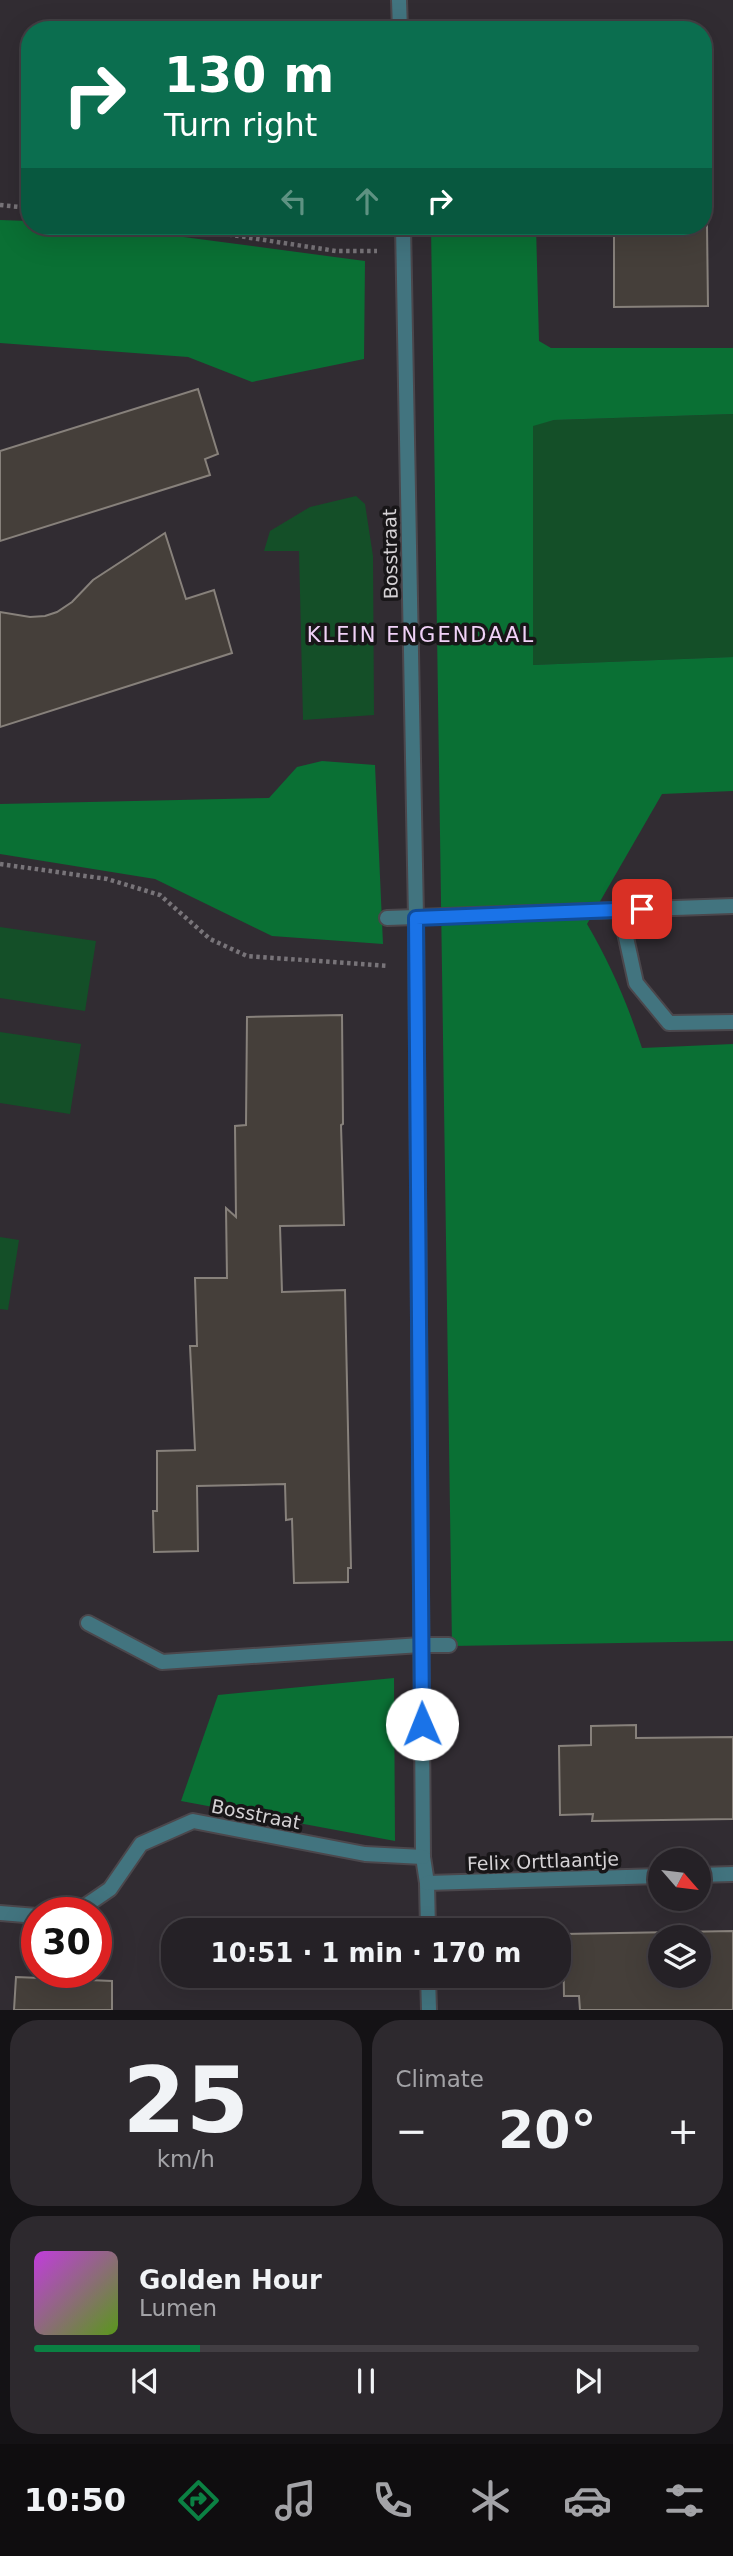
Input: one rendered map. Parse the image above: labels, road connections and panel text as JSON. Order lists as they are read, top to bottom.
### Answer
{
  "streets": {
    "street": ["Bosstraat", "Felix Orttlaantje"]
  },
  "crossings": [
    ["Bosstraat", "Felix Orttlaantje"]
  ],
  "districts": ["KLEIN ENGENDAAL"],
  "north": "bottom right",
  "page": {
    "turn": ["130 m", "Turn right"],
    "limit": "30",
    "trip": "10:51 · 1 min · 170 m",
    "tile": [
      ["25", "km/h"],
      "Climate"
    ],
    "heat": ["−", "20°", "+"],
    "song": ["Golden Hour", "Lumen"],
    "tabs": "10:50"
  }
}
